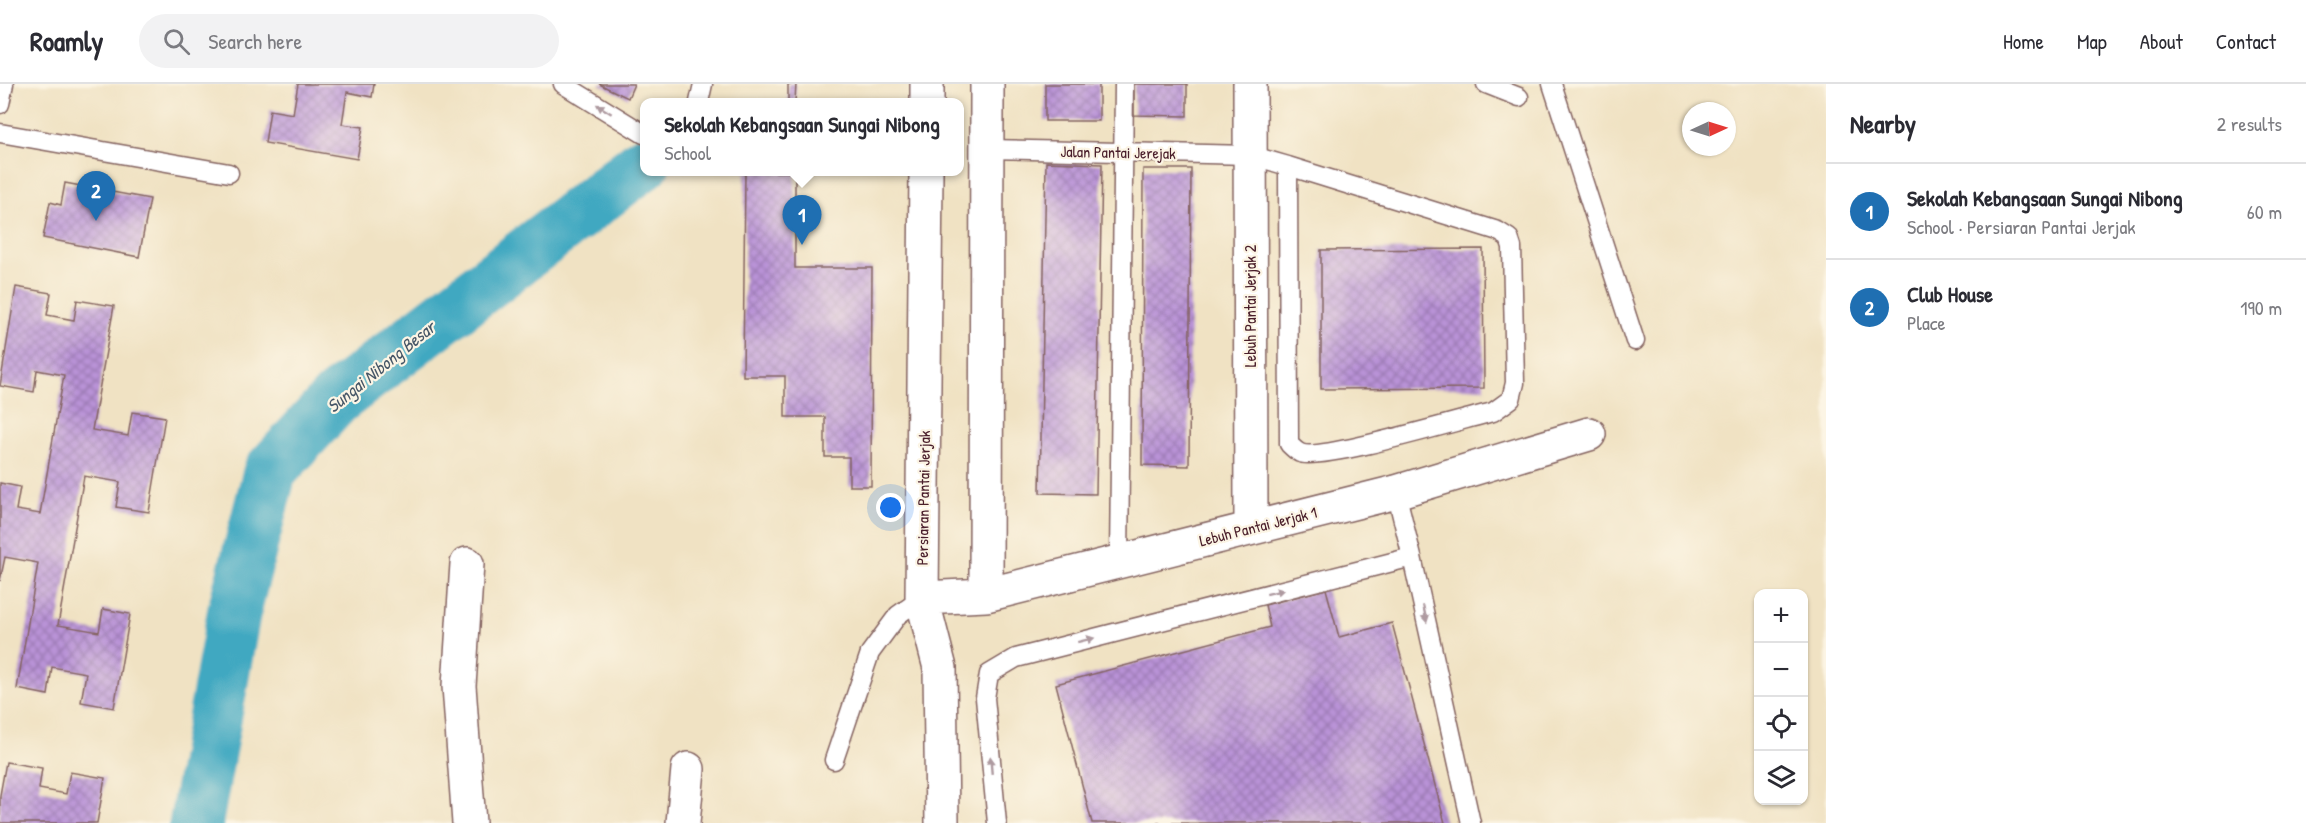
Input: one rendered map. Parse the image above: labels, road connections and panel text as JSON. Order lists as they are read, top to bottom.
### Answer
{
  "streets": {
    "street": ["Lebuh Pantai Jerjak 2", "Persiaran Pantai Jerjak", "Lebuh Pantai Jerjak 1"],
    "lane": ["Jalan Pantai Jerejak"]
  },
  "crossings": [
    ["Jalan Pantai Jerejak", "Lebuh Pantai Jerjak 2"],
    ["Lebuh Pantai Jerjak 2", "Lebuh Pantai Jerjak 1"],
    ["Persiaran Pantai Jerjak", "Lebuh Pantai Jerjak 1"]
  ],
  "water": ["Sungai Nibong Besar"],
  "north": "right",
  "page": {
    "header": "Roamly",
    "search": "Search here",
    "nav": [
      "Home",
      "Map",
      "About",
      "Contact"
    ],
    "heading": ["Nearby", "2 results"],
    "popup": ["Sekolah Kebangsaan Sungai Nibong", "School"],
    "list": [
      {
        "mark": "1",
        "name": "Sekolah Kebangsaan Sungai Nibong",
        "note": "School · Persiaran Pantai Jerjak",
        "value": "60 m"
      },
      {
        "mark": "2",
        "name": "Club House",
        "note": "Place",
        "value": "190 m"
      }
    ],
    "pins": ["2", "1"],
    "map_buttons": ["+", "−"]
  }
}
